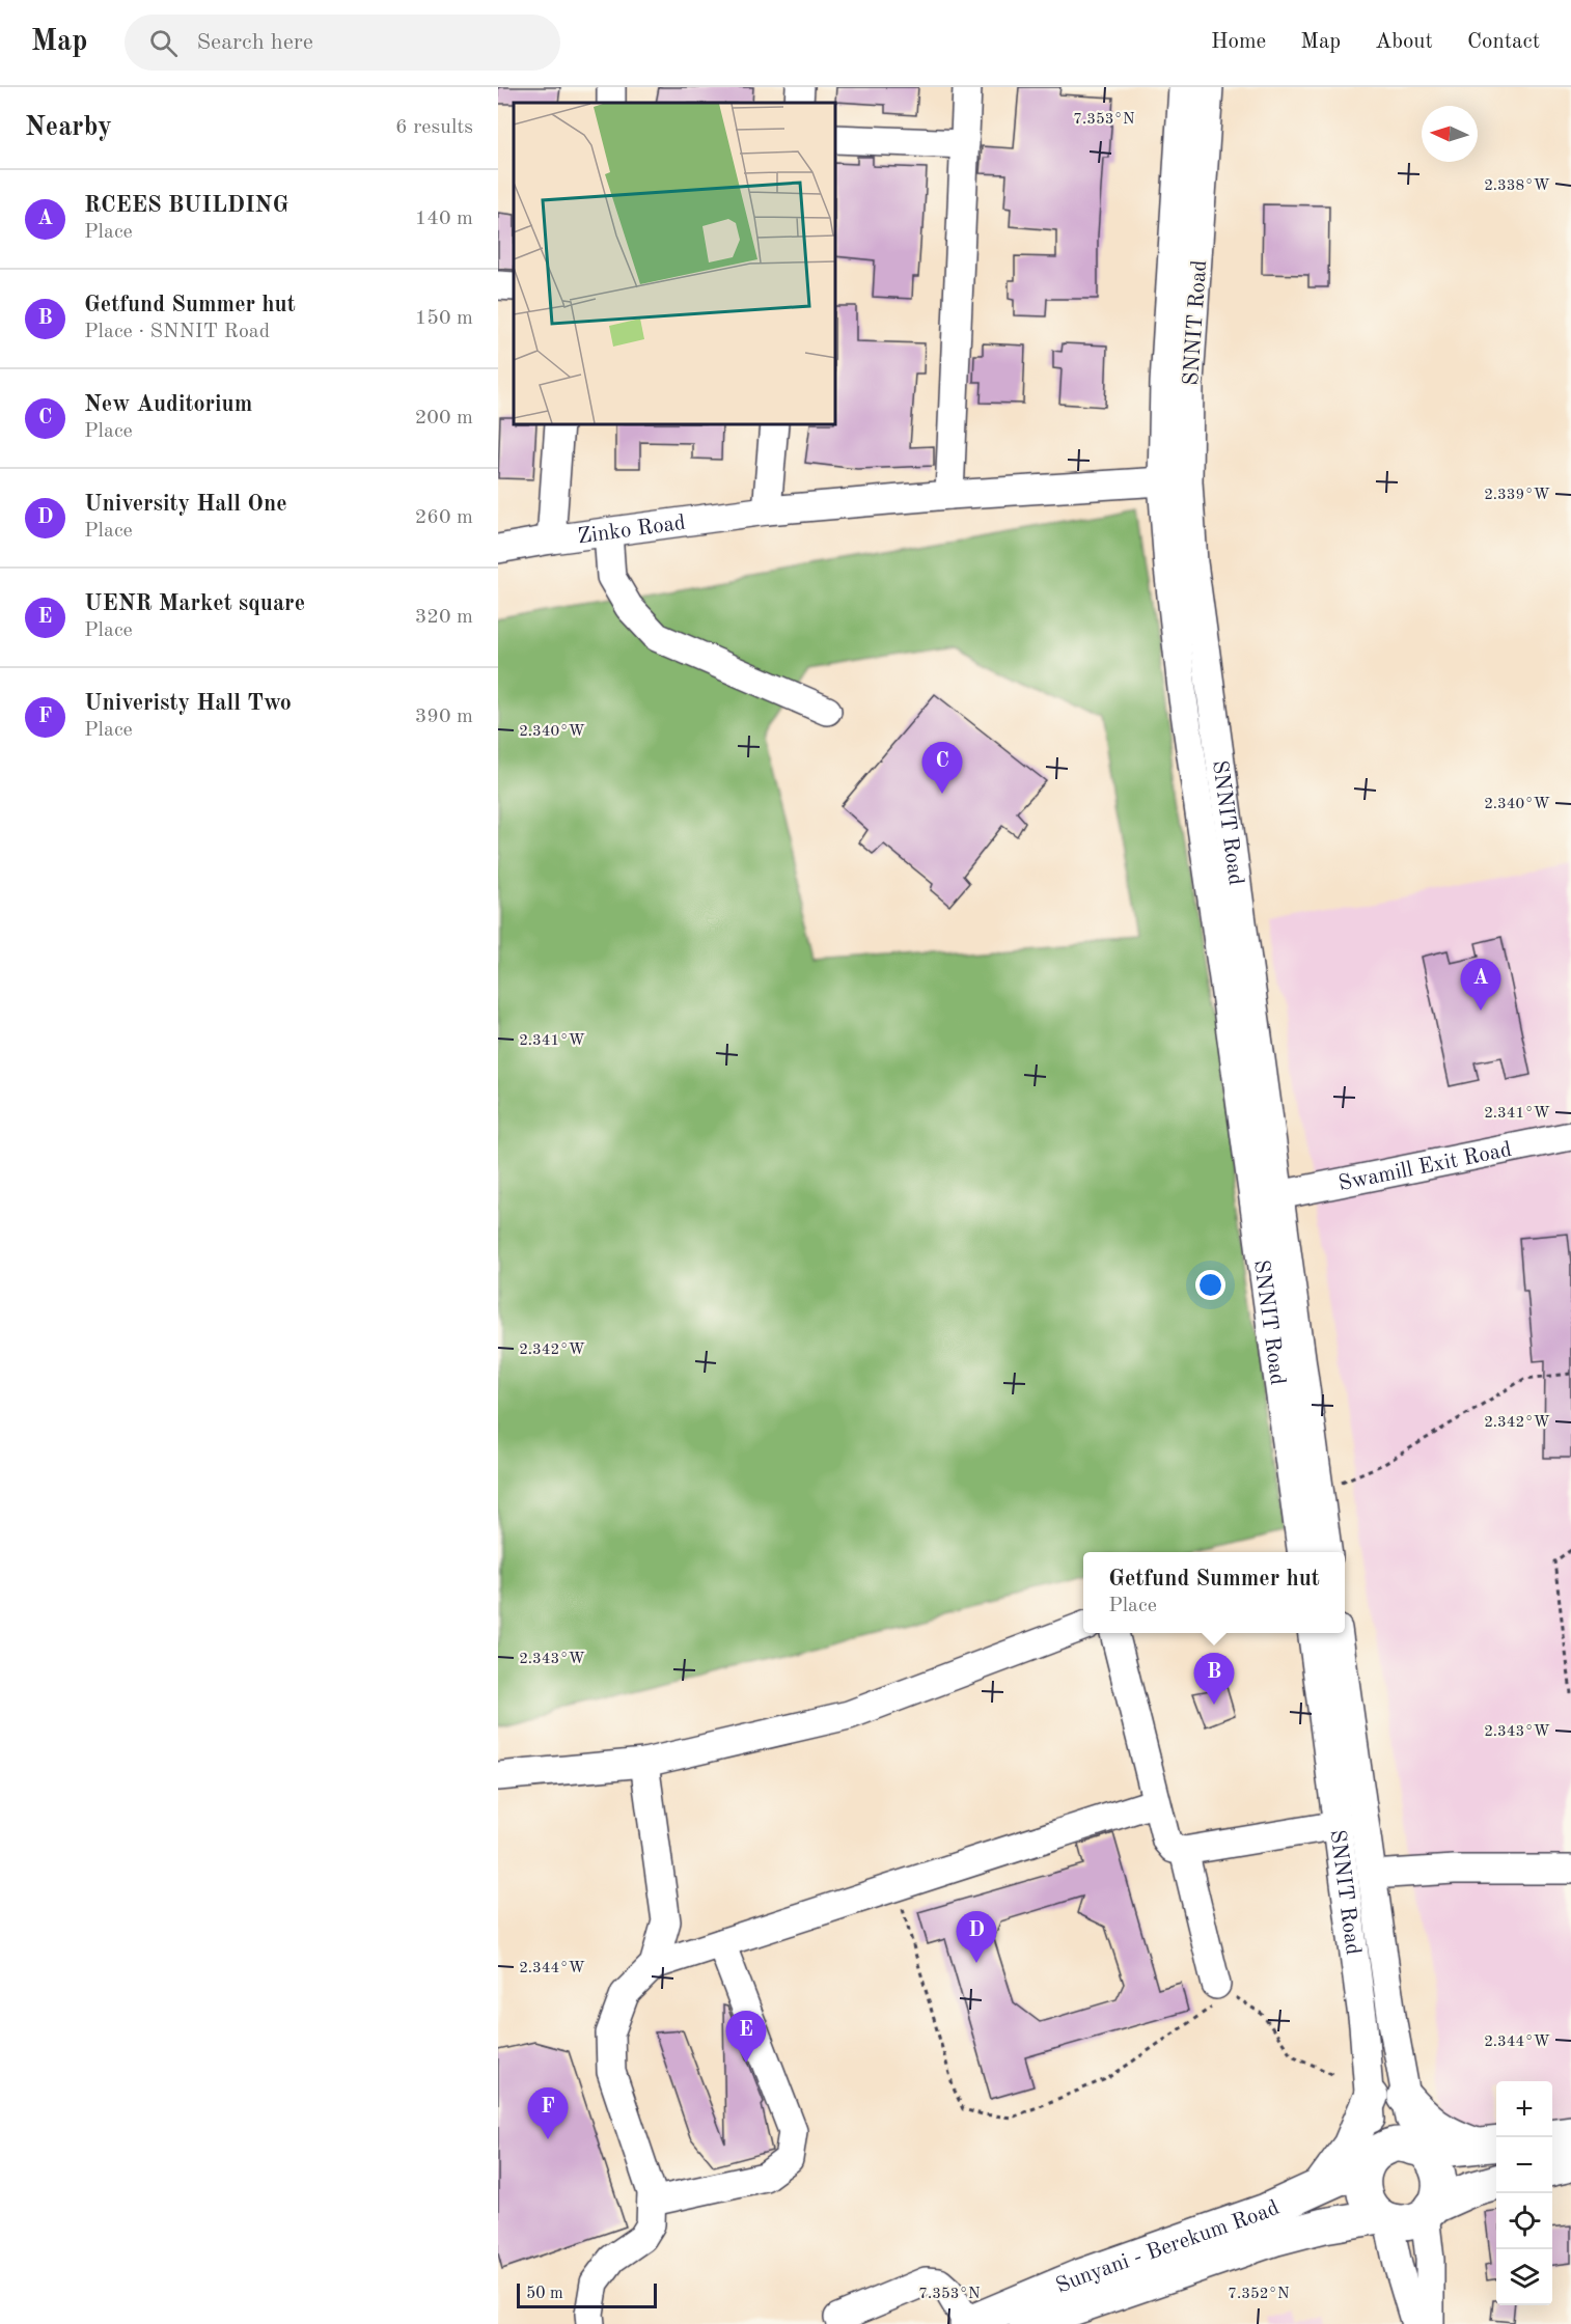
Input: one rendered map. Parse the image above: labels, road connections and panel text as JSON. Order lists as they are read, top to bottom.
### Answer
{
  "streets": {
    "main road": ["Sunyani - Berekum Road"],
    "street": ["SNNIT Road", "Zinko Road", "Swamill Exit Road"]
  },
  "crossings": [
    ["SNNIT Road", "Zinko Road"],
    ["SNNIT Road", "Swamill Exit Road"],
    ["SNNIT Road", "Sunyani - Berekum Road"]
  ],
  "scale_bar": "50 m",
  "north": "left",
  "page": {
    "header": "Map",
    "search": "Search here",
    "nav": [
      "Home",
      "Map",
      "About",
      "Contact"
    ],
    "heading": ["Nearby", "6 results"],
    "list": [
      {
        "mark": "A",
        "name": "RCEES BUILDING",
        "note": "Place",
        "value": "140 m"
      },
      {
        "mark": "B",
        "name": "Getfund Summer hut",
        "note": "Place · SNNIT Road",
        "value": "150 m"
      },
      {
        "mark": "C",
        "name": "New Auditorium",
        "note": "Place",
        "value": "200 m"
      },
      {
        "mark": "D",
        "name": "University Hall One",
        "note": "Place",
        "value": "260 m"
      },
      {
        "mark": "E",
        "name": "UENR Market square",
        "note": "Place",
        "value": "320 m"
      },
      {
        "mark": "F",
        "name": "Univeristy Hall Two",
        "note": "Place",
        "value": "390 m"
      }
    ],
    "pins": [
      "C",
      "A",
      "B",
      "D",
      "E",
      "F"
    ],
    "popup": ["Getfund Summer hut", "Place"],
    "map_buttons": ["+", "−"],
    "scale": "50 m"
  },
  "coordinates": [
    "7.353°N",
    "2.338°W",
    "2.339°W",
    "2.340°W",
    "2.341°W",
    "2.342°W",
    "2.343°W",
    "2.344°W",
    "7.352°N"
  ]
}
